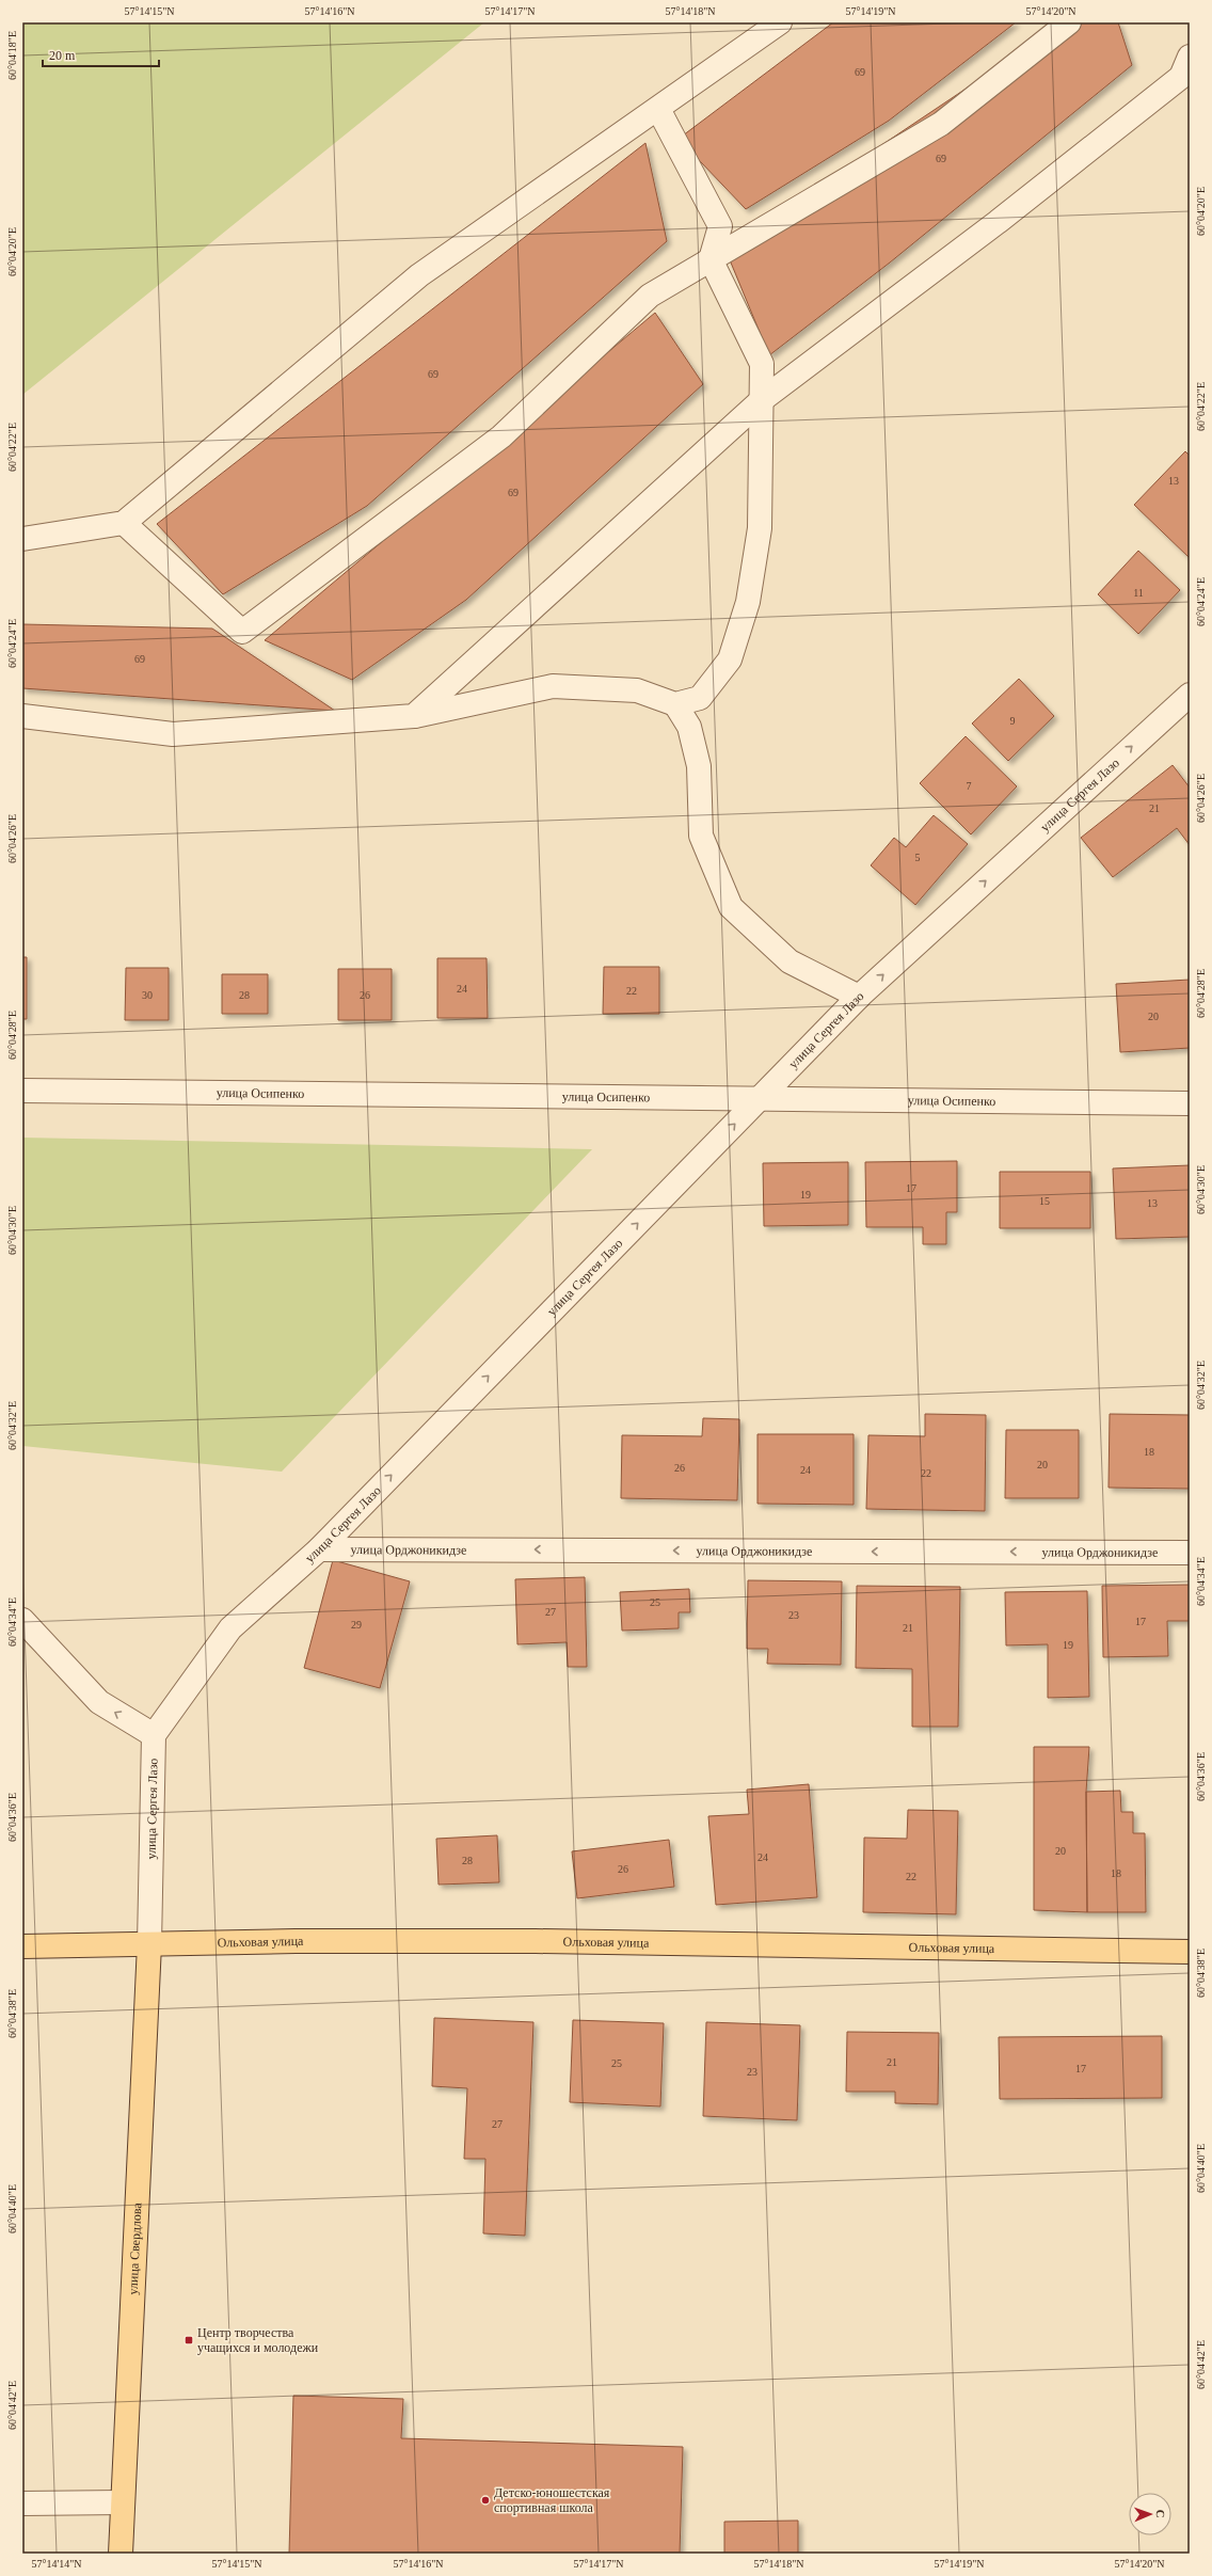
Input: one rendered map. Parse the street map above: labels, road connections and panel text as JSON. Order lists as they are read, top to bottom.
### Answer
{
  "streets": {
    "main road": ["Ольховая улица", "улица Свердлова"],
    "street": ["улица Сергея Лазо", "улица Осипенко", "улица Орджоникидзе"]
  },
  "crossings": [
    ["улица Сергея Лазо", "улица Осипенко"],
    ["улица Сергея Лазо", "улица Орджоникидзе"],
    ["улица Сергея Лазо", "Ольховая улица"],
    ["улица Сергея Лазо", "улица Свердлова"],
    ["Ольховая улица", "улица Свердлова"]
  ],
  "one_way": ["улица Сергея Лазо", "улица Орджоникидзе"],
  "places": {
    "transit": ["Центр творчества учащихся и молодежи"],
    "other": ["Детско-юношестская спортивная школа"]
  },
  "house_numbers": [
    "69",
    "69",
    "69",
    "13",
    "69",
    "11",
    "69",
    "9",
    "7",
    "21",
    "5",
    "24",
    "22",
    "30",
    "28",
    "26",
    "20",
    "17",
    "19",
    "15",
    "13",
    "18",
    "20",
    "26",
    "24",
    "22",
    "25",
    "27",
    "23",
    "17",
    "29",
    "21",
    "19",
    "20",
    "24",
    "28",
    "26",
    "18",
    "22",
    "21",
    "25",
    "17",
    "23",
    "27"
  ],
  "scale_bar": "20 m",
  "north": "right",
  "coordinates": [
    "57°14'15\"N",
    "57°14'16\"N",
    "57°14'17\"N",
    "57°14'18\"N",
    "57°14'19\"N",
    "57°14'20\"N",
    "60°04'18\"E",
    "60°04'20\"E",
    "60°04'22\"E",
    "60°04'24\"E",
    "60°04'26\"E",
    "60°04'28\"E",
    "60°04'30\"E",
    "60°04'32\"E",
    "60°04'34\"E",
    "60°04'36\"E",
    "60°04'38\"E",
    "60°04'40\"E",
    "60°04'42\"E",
    "57°14'14\"N"
  ]
}
